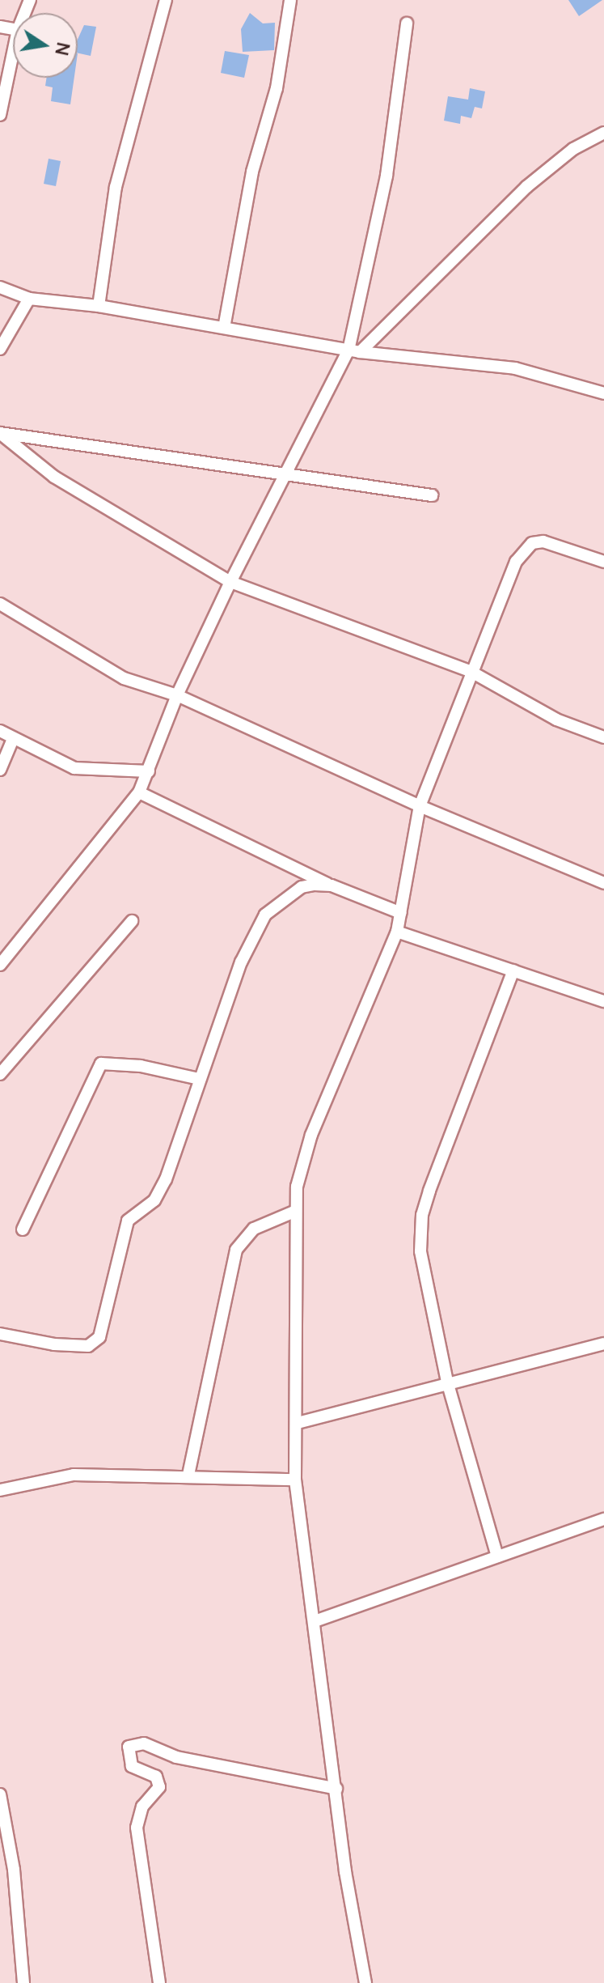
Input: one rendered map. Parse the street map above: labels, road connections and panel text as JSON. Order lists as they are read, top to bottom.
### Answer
{
  "north": "right"
}
